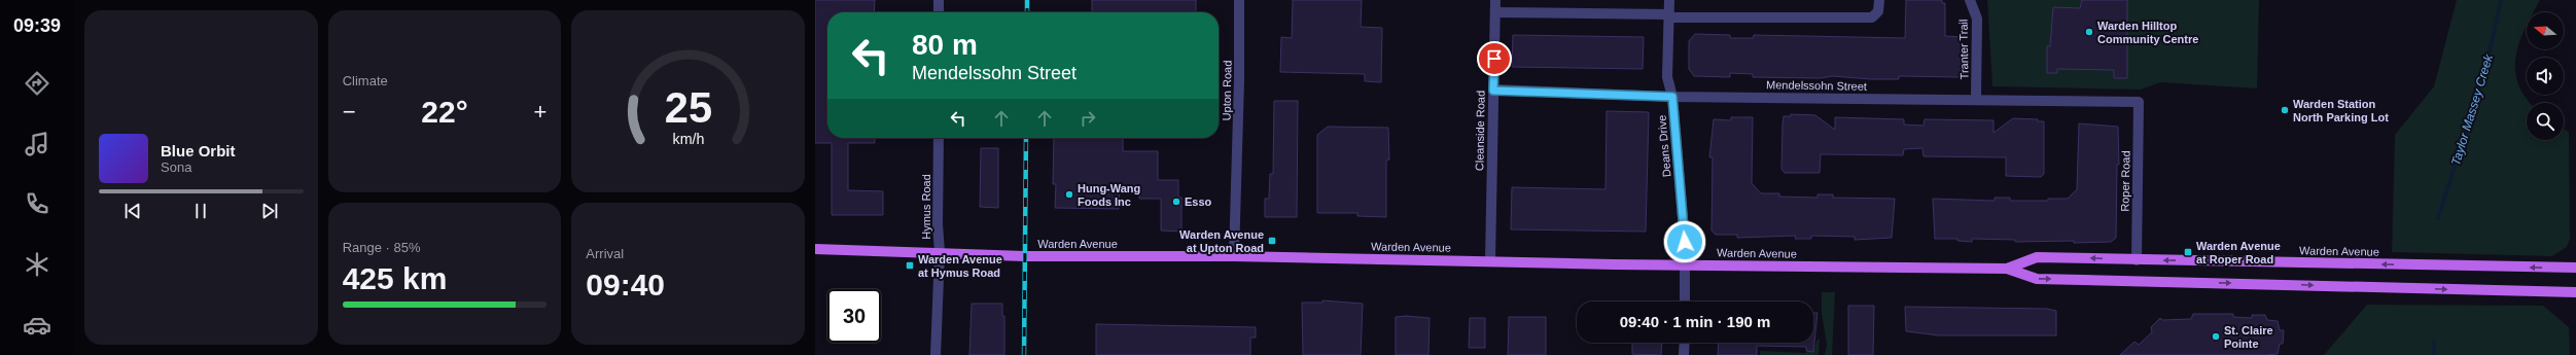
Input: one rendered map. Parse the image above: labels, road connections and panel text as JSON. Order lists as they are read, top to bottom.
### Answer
{
  "streets": {
    "main road": ["Warden Avenue"],
    "street": [
      "Tranter Trail",
      "Mendelssohn Street",
      "Upton Road",
      "Cleanside Road",
      "Deans Drive",
      "Roper Road",
      "Hymus Road"
    ]
  },
  "crossings": [
    ["Tranter Trail", "Mendelssohn Street"],
    ["Mendelssohn Street", "Cleanside Road"],
    ["Mendelssohn Street", "Deans Drive"],
    ["Mendelssohn Street", "Roper Road"],
    ["Upton Road", "Warden Avenue"],
    ["Cleanside Road", "Warden Avenue"],
    ["Deans Drive", "Warden Avenue"],
    ["Roper Road", "Warden Avenue"],
    ["Hymus Road", "Warden Avenue"]
  ],
  "water": ["Taylor Massey Creek"],
  "places": {
    "other": [
      "Warden Hilltop Community Centre",
      "Warden Station North Parking Lot",
      "Hung-Wang Foods Inc",
      "Esso",
      "St. Claire Pointe"
    ],
    "transit": ["Warden Avenue at Upton Road", "Warden Avenue at Roper Road", "Warden Avenue at Hymus Road"]
  },
  "north": "left",
  "page": {
    "tabs": "09:39",
    "tile": [
      "Climate",
      ["Range · 85%", "425 km"],
      ["Arrival", "09:40"]
    ],
    "turn": ["80 m", "Mendelssohn Street"],
    "heat": ["−", "22°", "+"],
    "song": ["Blue Orbit", "Sona"],
    "limit": "30",
    "trip": "09:40 · 1 min · 190 m",
    "gauge": ["25", "km/h"]
  }
}
